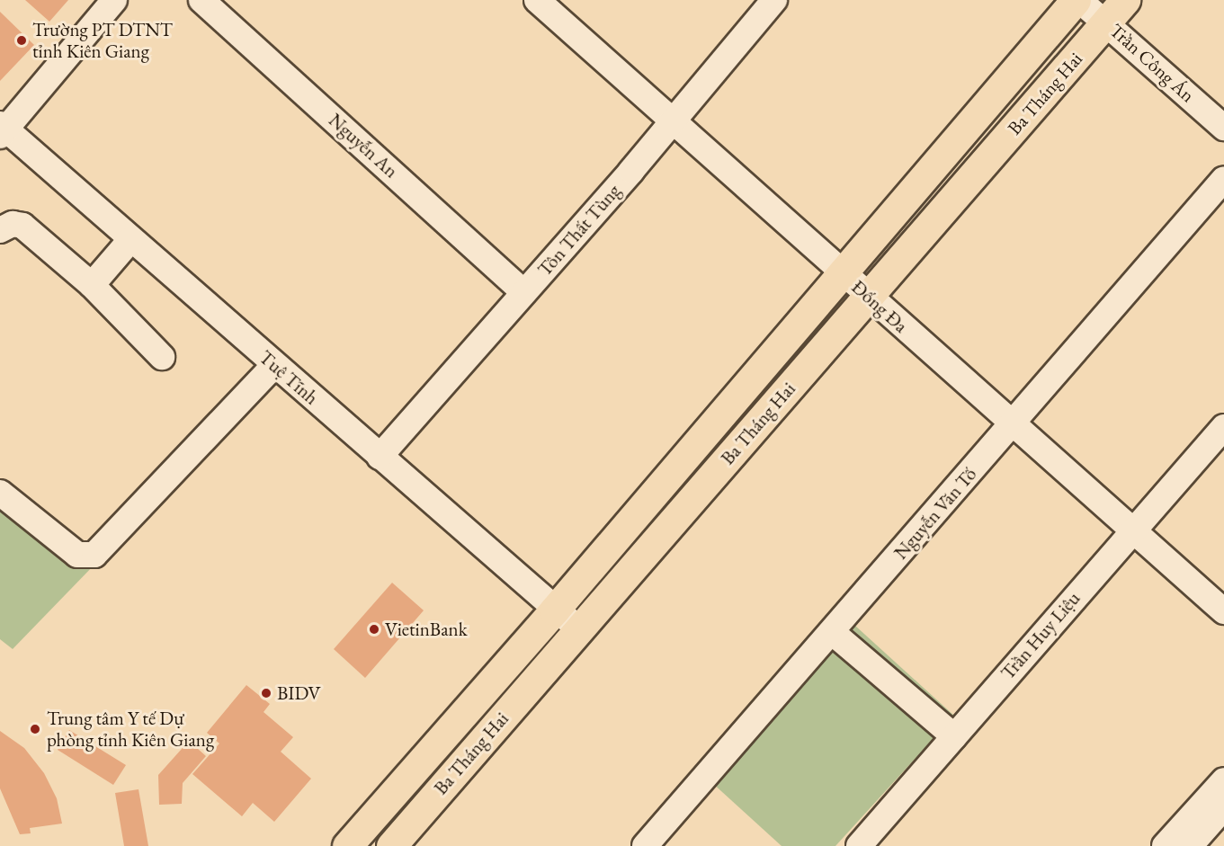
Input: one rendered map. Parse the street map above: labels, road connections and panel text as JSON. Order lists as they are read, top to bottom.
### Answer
{
  "streets": {
    "main road": ["Ba Tháng Hai"],
    "street": [
      "Trần Công Án",
      "Nguyễn An",
      "Tôn Thất Tùng",
      "Đống Đa",
      "Tuệ Tĩnh",
      "Nguyễn Văn Tố",
      "Trần Huy Liệu"
    ]
  },
  "crossings": [
    ["Trần Công Án", "Ba Tháng Hai"],
    ["Ba Tháng Hai", "Đống Đa"],
    ["Ba Tháng Hai", "Tuệ Tĩnh"],
    ["Nguyễn An", "Tôn Thất Tùng"],
    ["Tôn Thất Tùng", "Đống Đa"],
    ["Tôn Thất Tùng", "Tuệ Tĩnh"],
    ["Đống Đa", "Nguyễn Văn Tố"],
    ["Đống Đa", "Trần Huy Liệu"]
  ],
  "places": [
    "Trường PT DTNT tỉnh Kiên Giang",
    "VietinBank",
    "BIDV",
    "Trung tâm Y tế Dự phòng tỉnh Kiên Giang"
  ]
}
